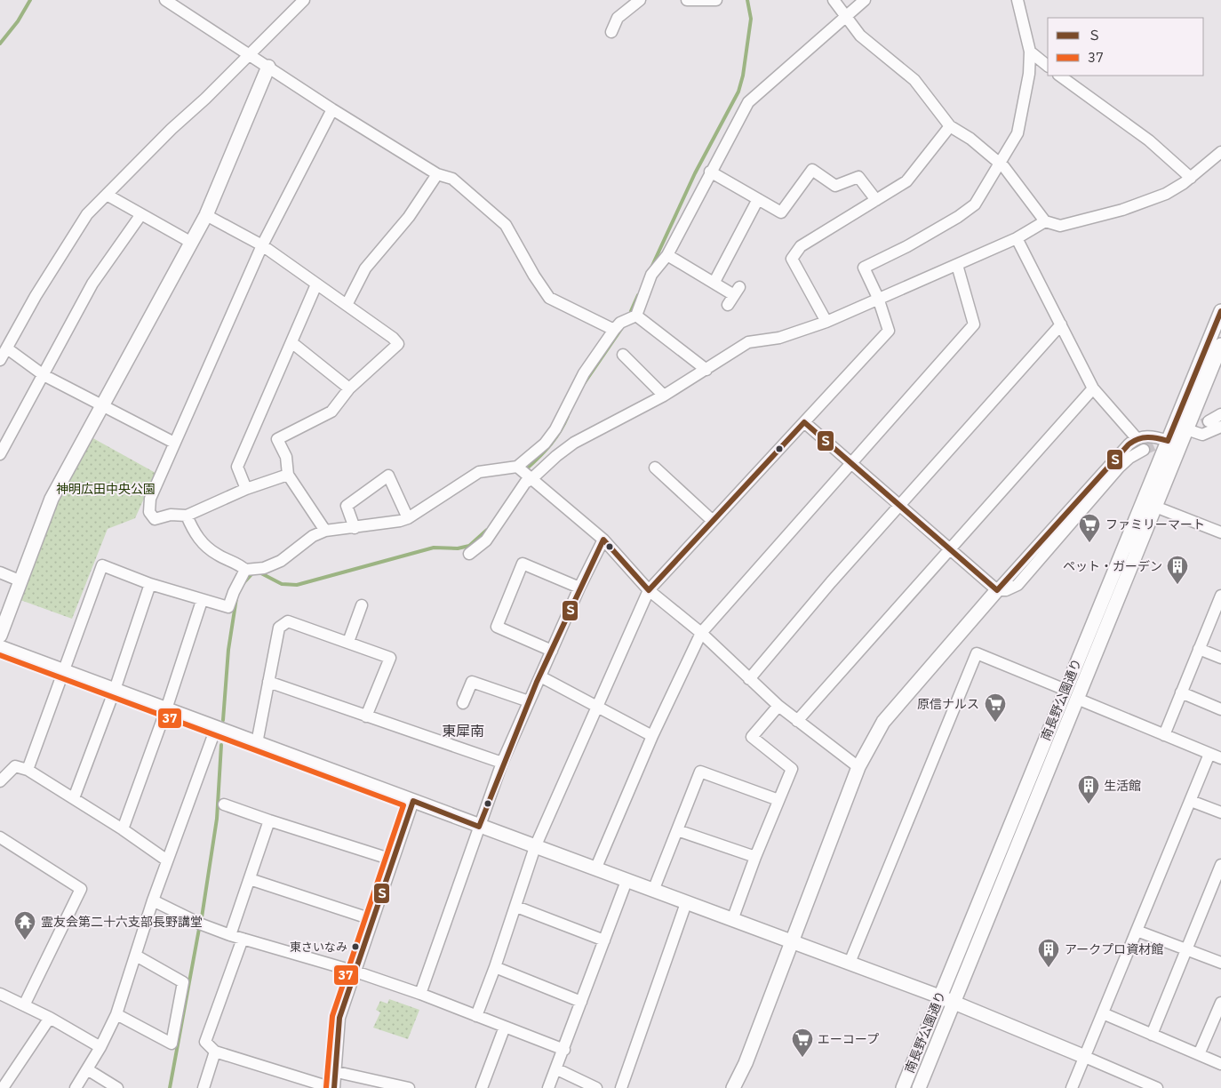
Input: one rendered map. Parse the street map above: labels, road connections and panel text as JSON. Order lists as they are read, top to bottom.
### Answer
{
  "streets": {
    "street": ["南長野公園通り"]
  },
  "districts": ["東犀南"],
  "parks": ["神明広田中央公園"],
  "places": {
    "supermarket": ["ファミリーマート", "原信ナルス", "エーコープ"],
    "building": ["ペット・ガーデン", "生活館", "アークプロ資材館"],
    "temple": ["霊友会第二十六支部長野講堂"],
    "other": ["東さいなみ"]
  },
  "lines": ["transit line Ｓ", "transit line 37"],
  "legend": ["Ｓ", "37"]
}
